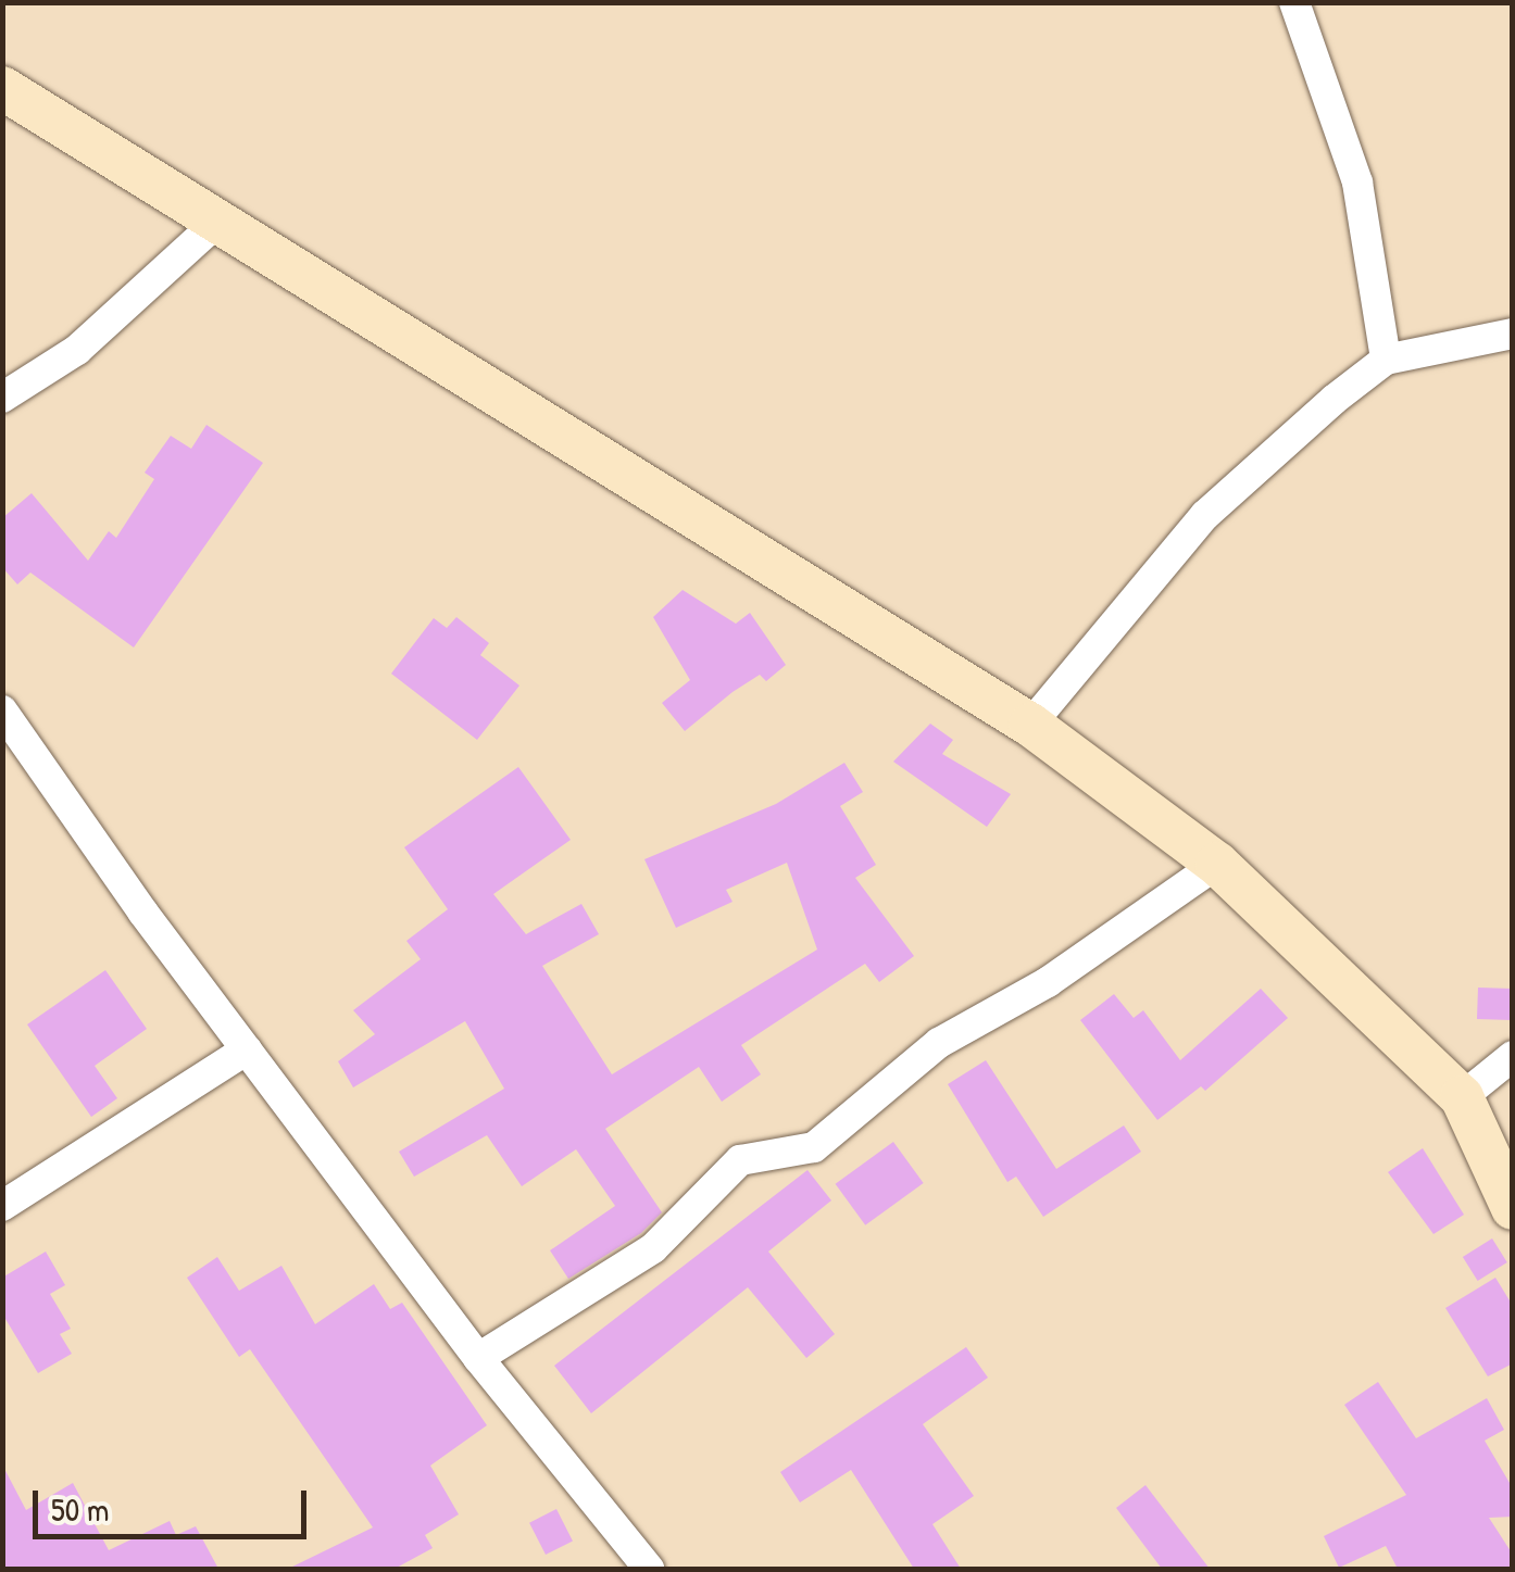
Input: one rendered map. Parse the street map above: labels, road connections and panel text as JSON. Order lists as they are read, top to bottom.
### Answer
{
  "scale_bar": "50 m"
}
